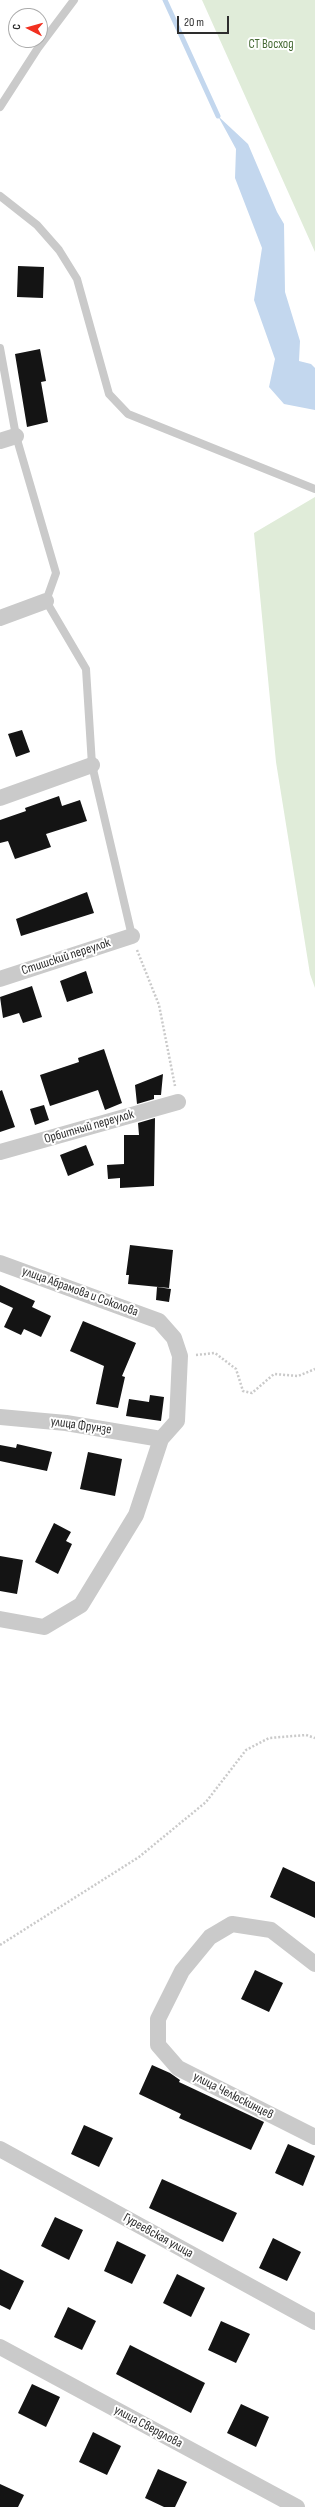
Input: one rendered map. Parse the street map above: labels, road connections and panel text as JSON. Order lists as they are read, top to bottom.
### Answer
{
  "streets": {
    "street": [
      "Стишский переулок",
      "Орбитный переулок",
      "улица Абрамова и Соколова",
      "улица Фрунзе",
      "улица Челюскинцев",
      "Гуреевская улица",
      "улица Свердлова"
    ]
  },
  "parks": ["СТ Восход"],
  "scale_bar": "20 m",
  "north": "left"
}
